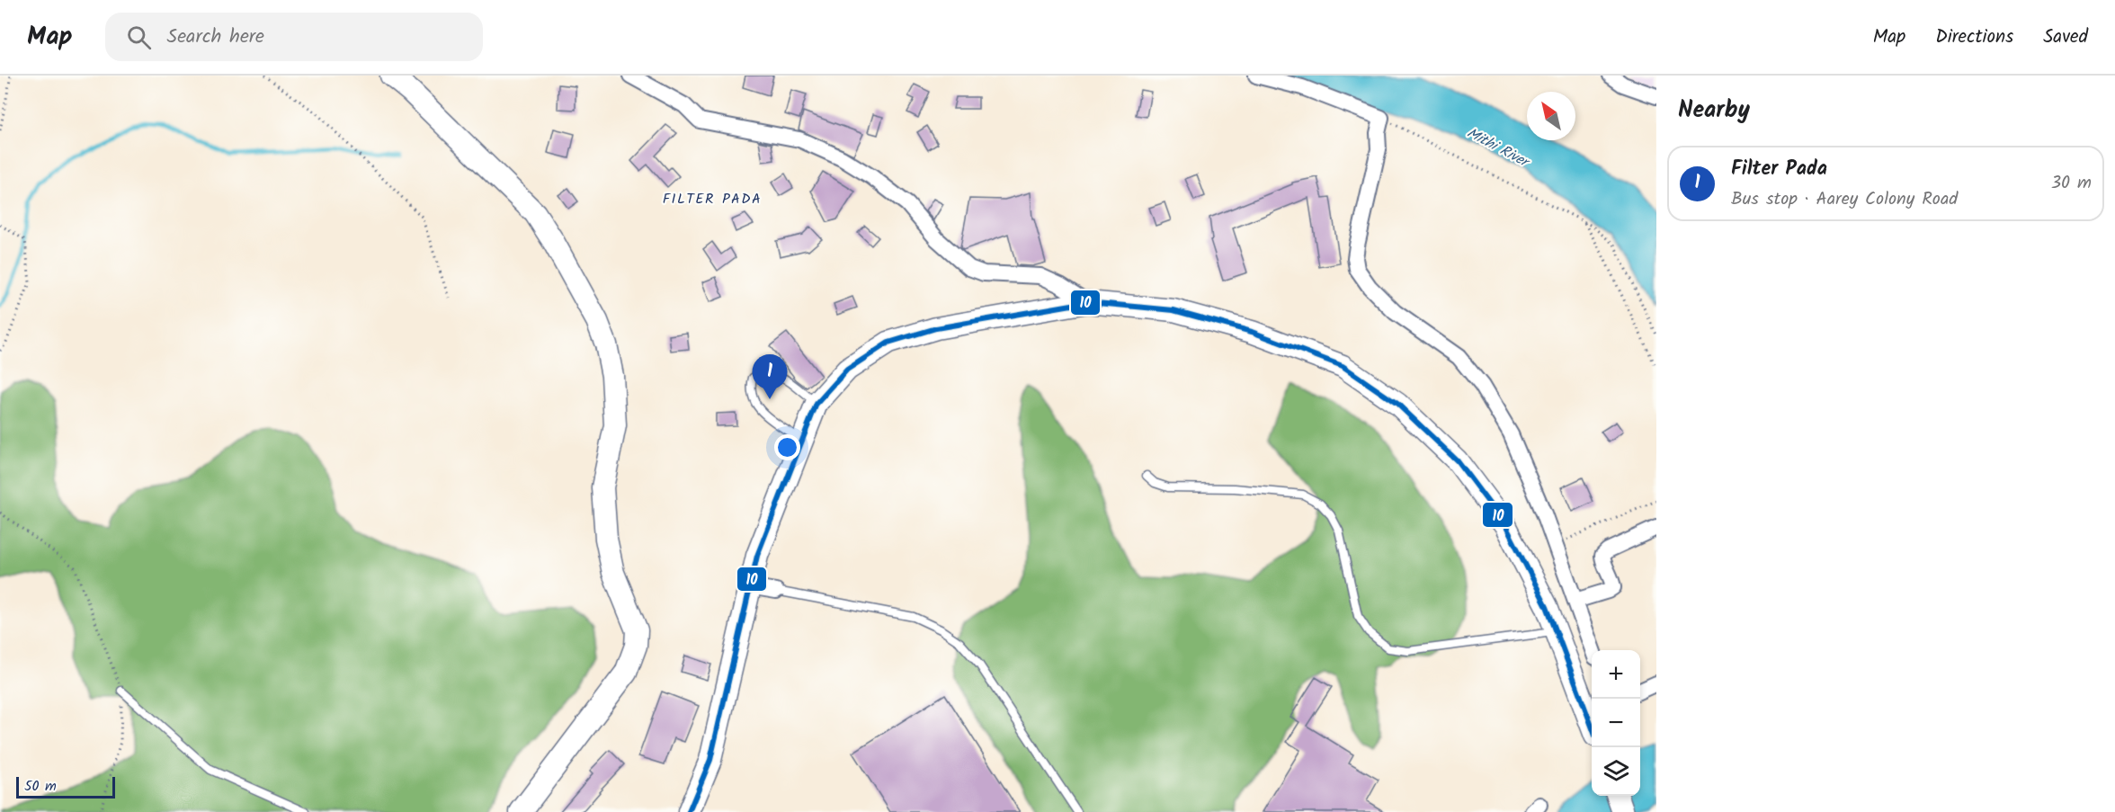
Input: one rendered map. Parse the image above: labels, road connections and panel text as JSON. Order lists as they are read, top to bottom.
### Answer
{
  "districts": ["FILTER PADA"],
  "water": ["Mithi River"],
  "lines": ["transit line 10"],
  "scale_bar": "50 m",
  "north": "top left",
  "page": {
    "header": "Map",
    "search": "Search here",
    "nav": ["Map", "Directions", "Saved"],
    "heading": "Nearby",
    "list": [
      {
        "mark": "1",
        "name": "Filter Pada",
        "note": "Bus stop · Aarey Colony Road",
        "value": "30 m"
      }
    ],
    "pins": "1",
    "map_buttons": ["+", "−"],
    "scale": "50 m"
  }
}
